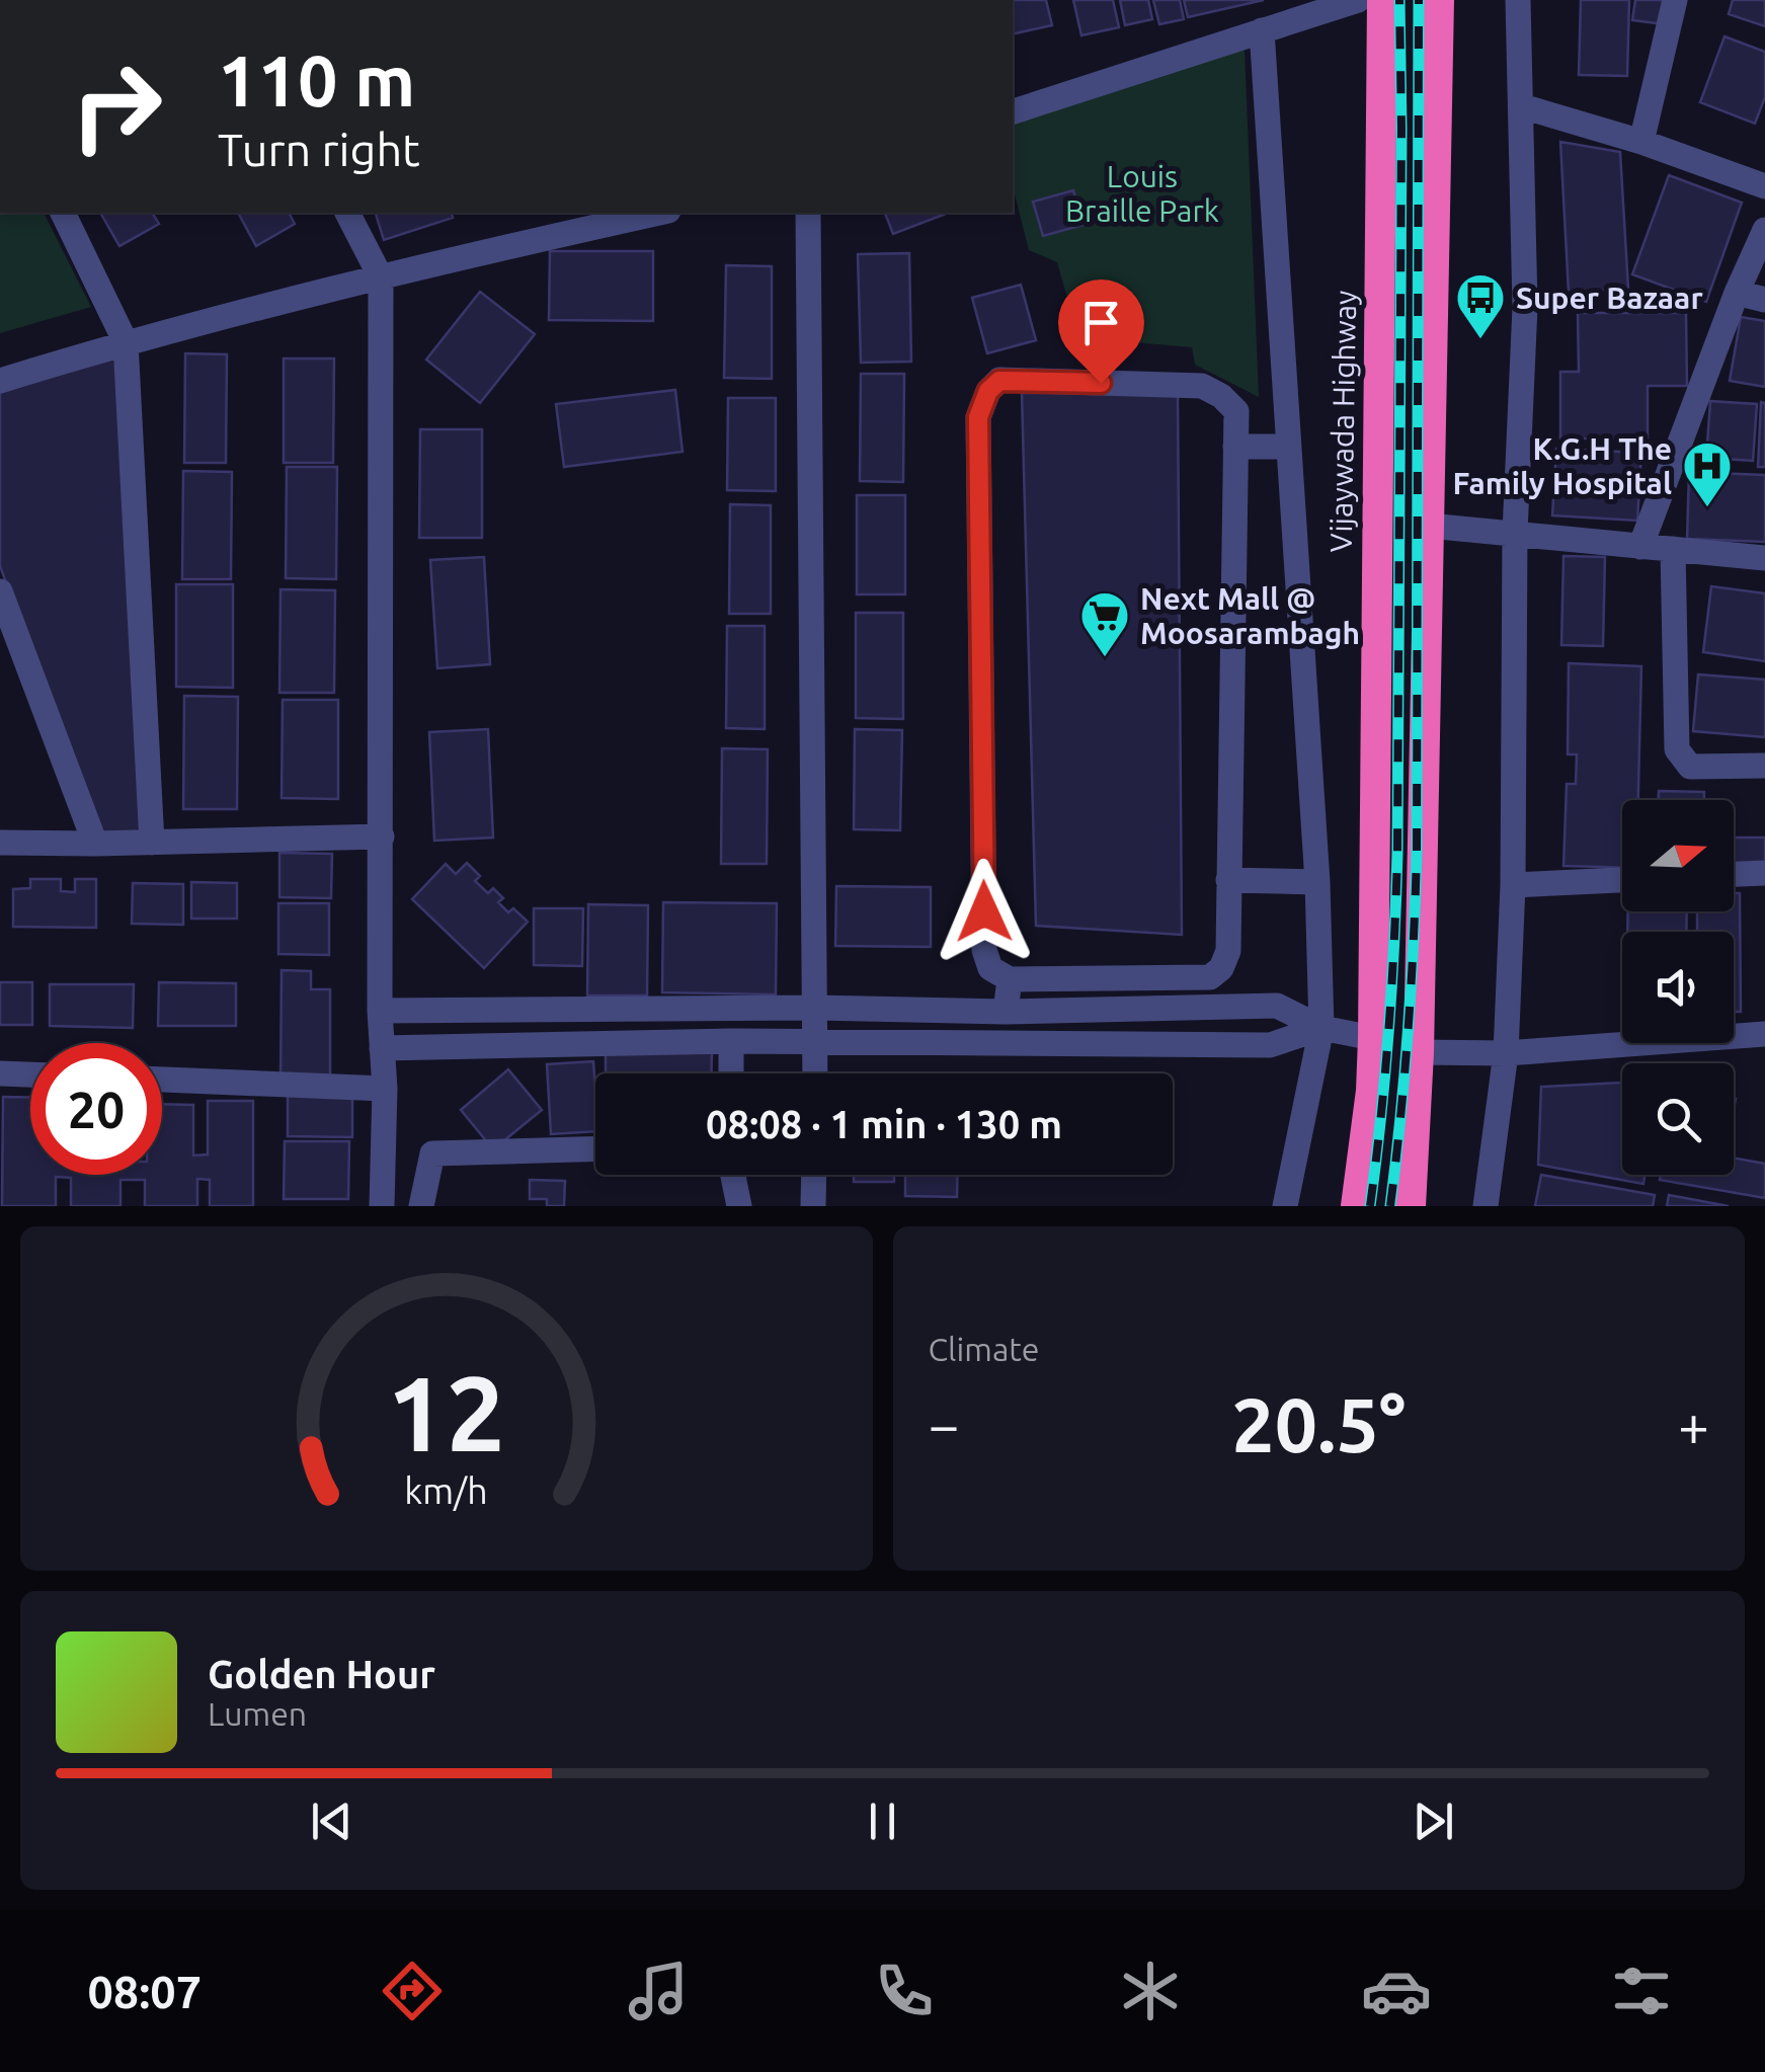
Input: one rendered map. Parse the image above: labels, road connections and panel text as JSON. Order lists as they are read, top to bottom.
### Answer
{
  "streets": {
    "highway": ["Vijaywada Highway"]
  },
  "parks": ["Louis Braille Park"],
  "places": {
    "bus stop": ["Super Bazaar"],
    "hospital": ["K.G.H The Family Hospital"],
    "supermarket": ["Next Mall @ Moosarambagh"]
  },
  "north": "right",
  "page": {
    "turn": ["110 m", "Turn right"],
    "limit": "20",
    "trip": "08:08 · 1 min · 130 m",
    "tile": "Climate",
    "heat": ["−", "20.5°", "+"],
    "song": ["Golden Hour", "Lumen"],
    "tabs": "08:07",
    "gauge": ["12", "km/h"]
  }
}
